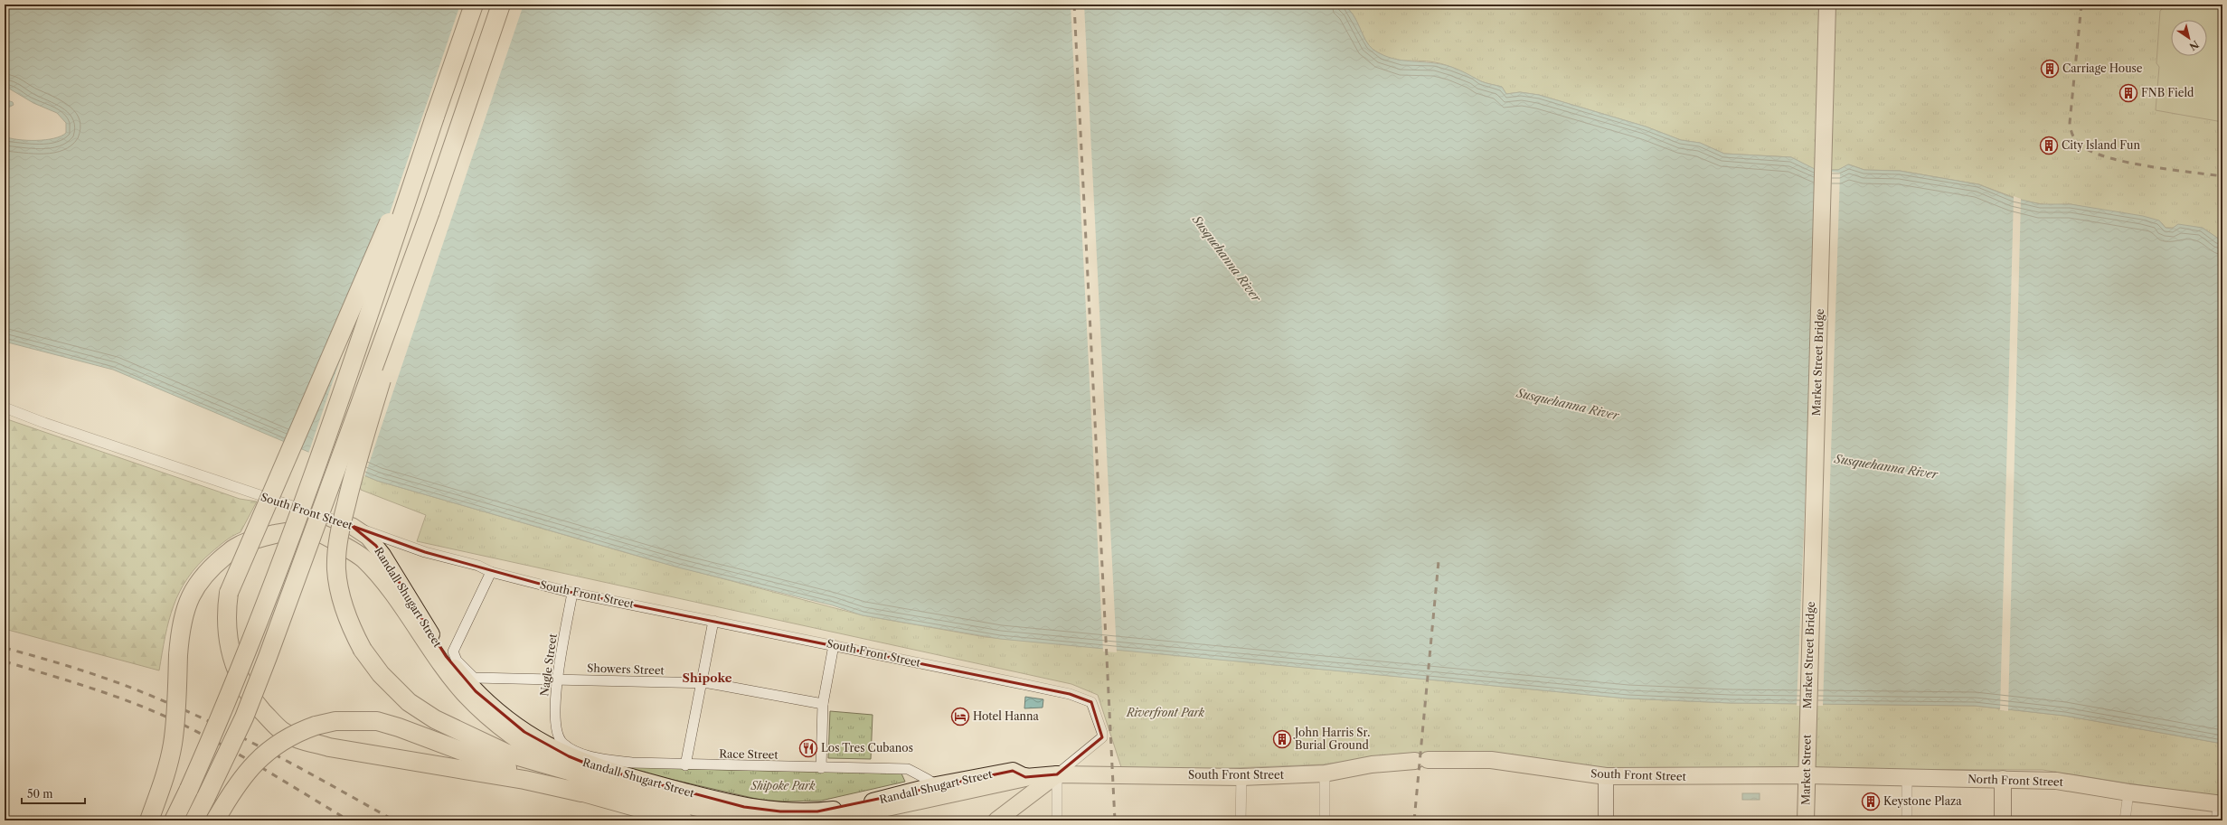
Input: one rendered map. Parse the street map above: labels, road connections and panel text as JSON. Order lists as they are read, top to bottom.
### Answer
{
  "streets": {
    "main road": [
      "Market Street Bridge",
      "South Front Street",
      "Randall Shugart Street",
      "Market Street",
      "North Front Street"
    ],
    "street": ["Nagle Street", "Showers Street", "Race Street"]
  },
  "crossings": [
    ["Market Street Bridge", "Market Street"],
    ["South Front Street", "Randall Shugart Street"],
    ["South Front Street", "Nagle Street"],
    ["South Front Street", "Showers Street"],
    ["South Front Street", "Market Street"],
    ["South Front Street", "North Front Street"],
    ["Randall Shugart Street", "Race Street"],
    ["Nagle Street", "Showers Street"],
    ["Nagle Street", "Race Street"],
    ["Market Street", "North Front Street"]
  ],
  "districts": ["Shipoke"],
  "water": ["Susquehanna River"],
  "parks": ["Riverfront Park", "Shipoke Park"],
  "places": {
    "building": [
      "Carriage House",
      "FNB Field",
      "City Island Fun",
      "John Harris Sr. Burial Ground",
      "Keystone Plaza"
    ],
    "hotel": ["Hotel Hanna"],
    "restaurant": ["Los Tres Cubanos"]
  },
  "scale_bar": "50 m",
  "north": "bottom right"
}
